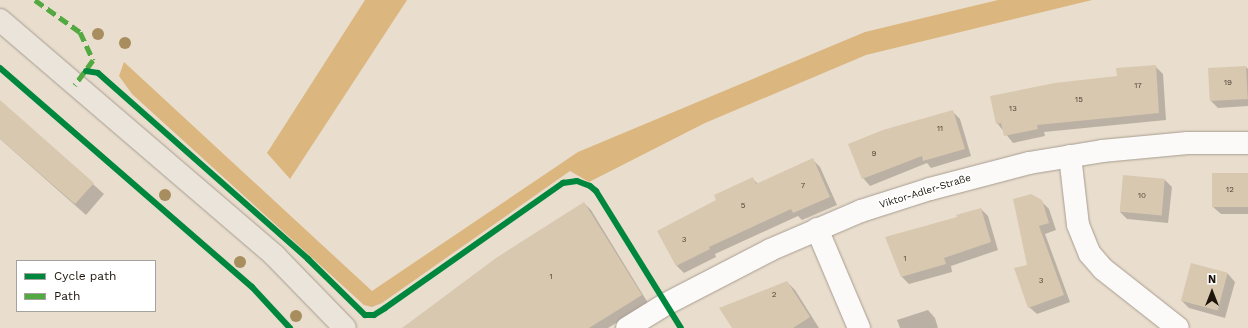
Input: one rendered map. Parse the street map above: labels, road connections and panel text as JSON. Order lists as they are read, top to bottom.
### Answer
{
  "streets": {
    "street": ["Viktor-Adler-Straße"]
  },
  "house_numbers": [
    "19",
    "17",
    "15",
    "13",
    "11",
    "9",
    "7",
    "12",
    "10",
    "5",
    "3",
    "1",
    "1",
    "3",
    "2"
  ],
  "legend": ["Cycle path", "Path"],
  "north": "top"
}
